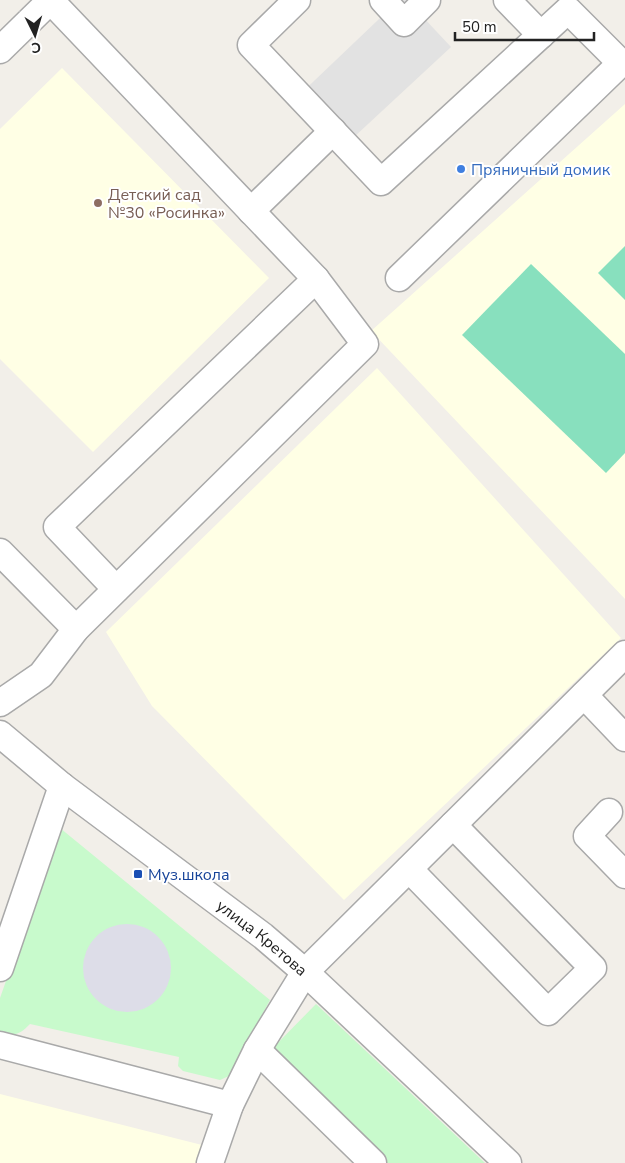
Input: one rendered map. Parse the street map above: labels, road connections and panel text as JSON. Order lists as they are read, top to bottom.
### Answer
{
  "streets": {
    "street": ["улица Кретова"]
  },
  "places": {
    "other": ["Пряничный домик", "Детский сад №30 «Росинка»"],
    "transit": ["Муз.школа"]
  },
  "scale_bar": "50 m",
  "north": "bottom"
}
